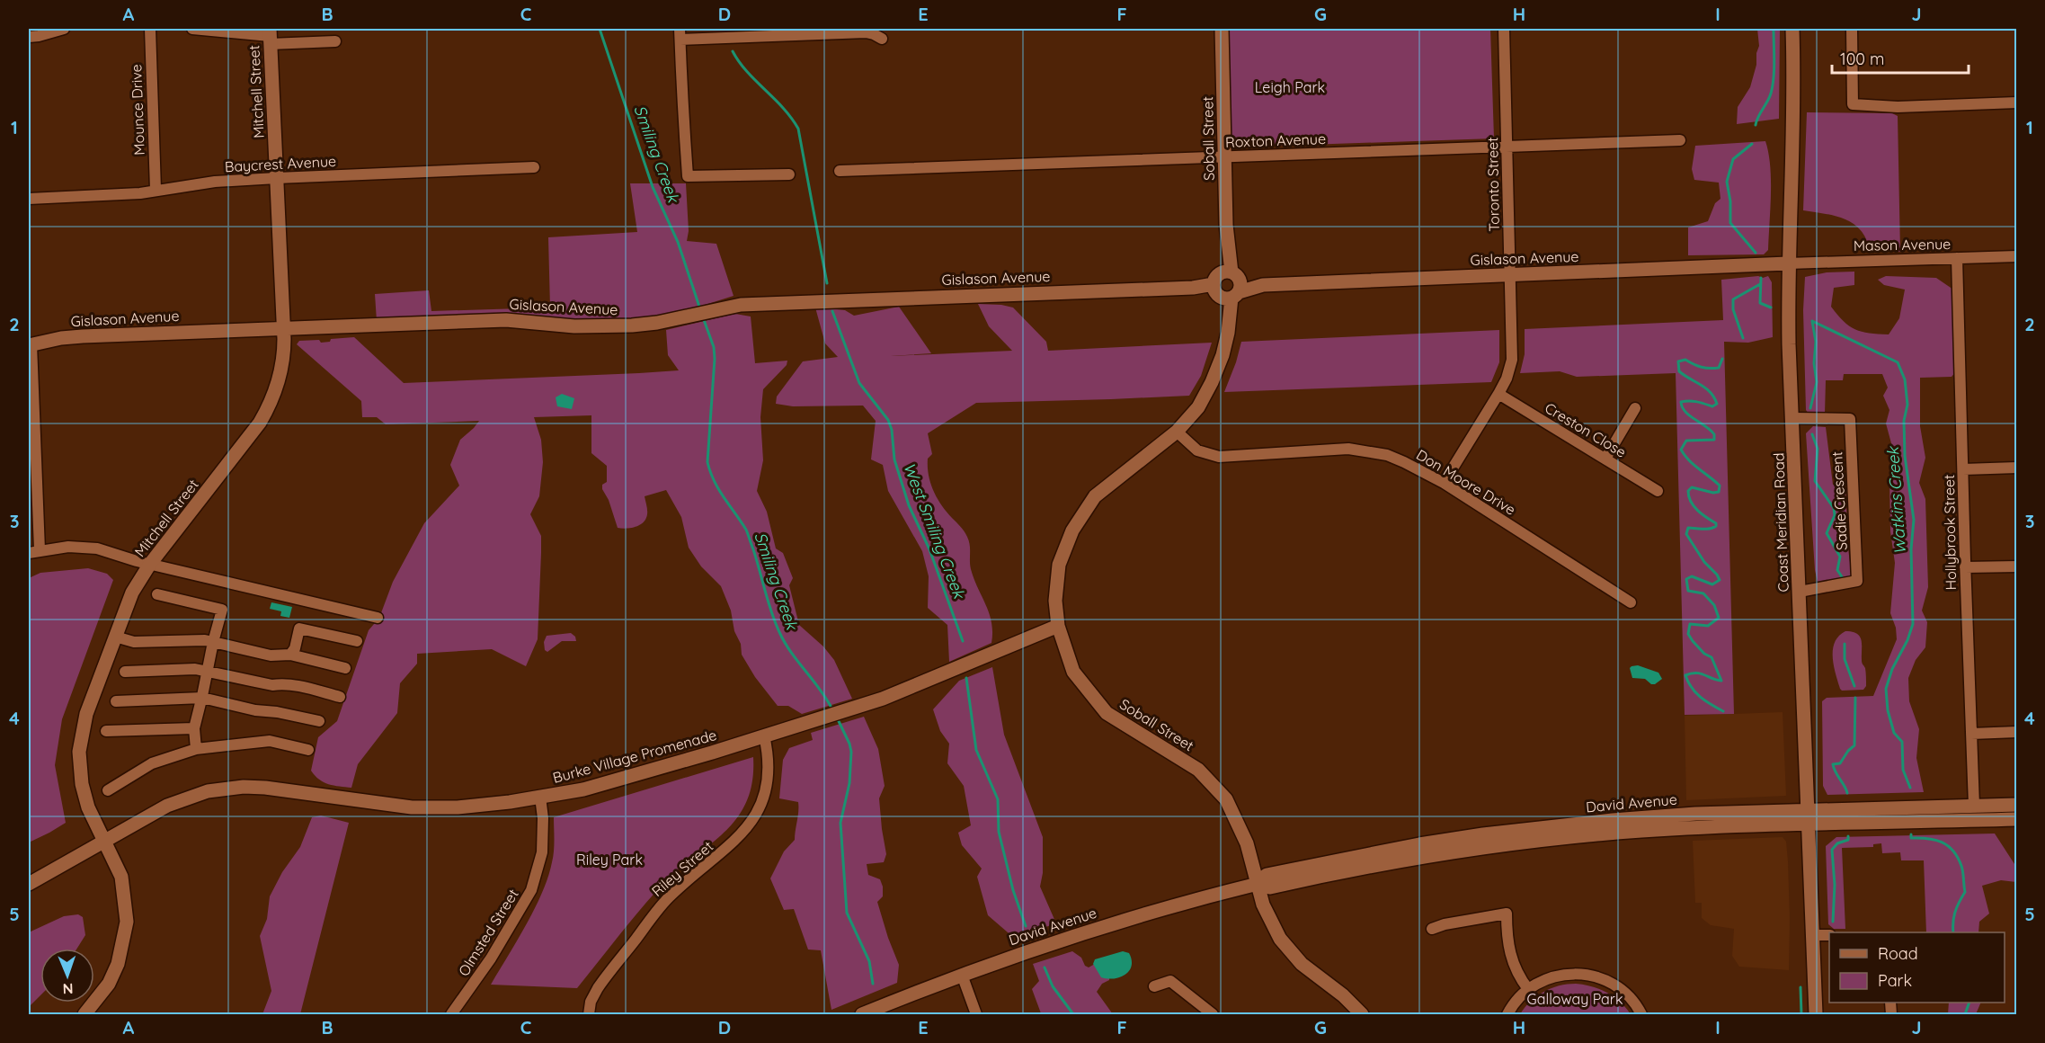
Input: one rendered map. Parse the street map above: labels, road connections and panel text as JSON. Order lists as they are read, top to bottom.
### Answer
{
  "streets": {
    "street": [
      "Mitchell Street",
      "Mounce Drive",
      "Soball Street",
      "Roxton Avenue",
      "Baycrest Avenue",
      "Toronto Street",
      "Mason Avenue",
      "Gislason Avenue",
      "Creston Close",
      "Don Moore Drive",
      "Sadie Crescent",
      "Coast Meridian Road",
      "Hollybrook Street",
      "Burke Village Promenade",
      "David Avenue",
      "Riley Street",
      "Olmsted Street"
    ]
  },
  "crossings": [
    ["Mitchell Street", "Baycrest Avenue"],
    ["Mitchell Street", "Gislason Avenue"],
    ["Mitchell Street", "Burke Village Promenade"],
    ["Mounce Drive", "Baycrest Avenue"],
    ["Soball Street", "Roxton Avenue"],
    ["Soball Street", "Gislason Avenue"],
    ["Soball Street", "Don Moore Drive"],
    ["Soball Street", "Burke Village Promenade"],
    ["Soball Street", "David Avenue"],
    ["Roxton Avenue", "Toronto Street"],
    ["Toronto Street", "Gislason Avenue"],
    ["Toronto Street", "Creston Close"],
    ["Toronto Street", "Don Moore Drive"],
    ["Mason Avenue", "Gislason Avenue"],
    ["Mason Avenue", "Coast Meridian Road"],
    ["Mason Avenue", "Hollybrook Street"],
    ["Gislason Avenue", "Coast Meridian Road"],
    ["Sadie Crescent", "Coast Meridian Road"],
    ["Coast Meridian Road", "David Avenue"],
    ["Hollybrook Street", "David Avenue"],
    ["Burke Village Promenade", "Riley Street"],
    ["Burke Village Promenade", "Olmsted Street"]
  ],
  "water": ["Smiling Creek", "Watkins Creek", "West Smiling Creek"],
  "parks": ["Leigh Park", "Riley Park", "Galloway Park"],
  "legend": ["Road", "Park"],
  "scale_bar": "100 m",
  "north": "bottom",
  "grid": {
    "columns": [
      "A",
      "B",
      "C",
      "D",
      "E",
      "F",
      "G",
      "H",
      "I",
      "J"
    ],
    "rows": [
      "1",
      "2",
      "3",
      "4",
      "5"
    ]
  }
}
